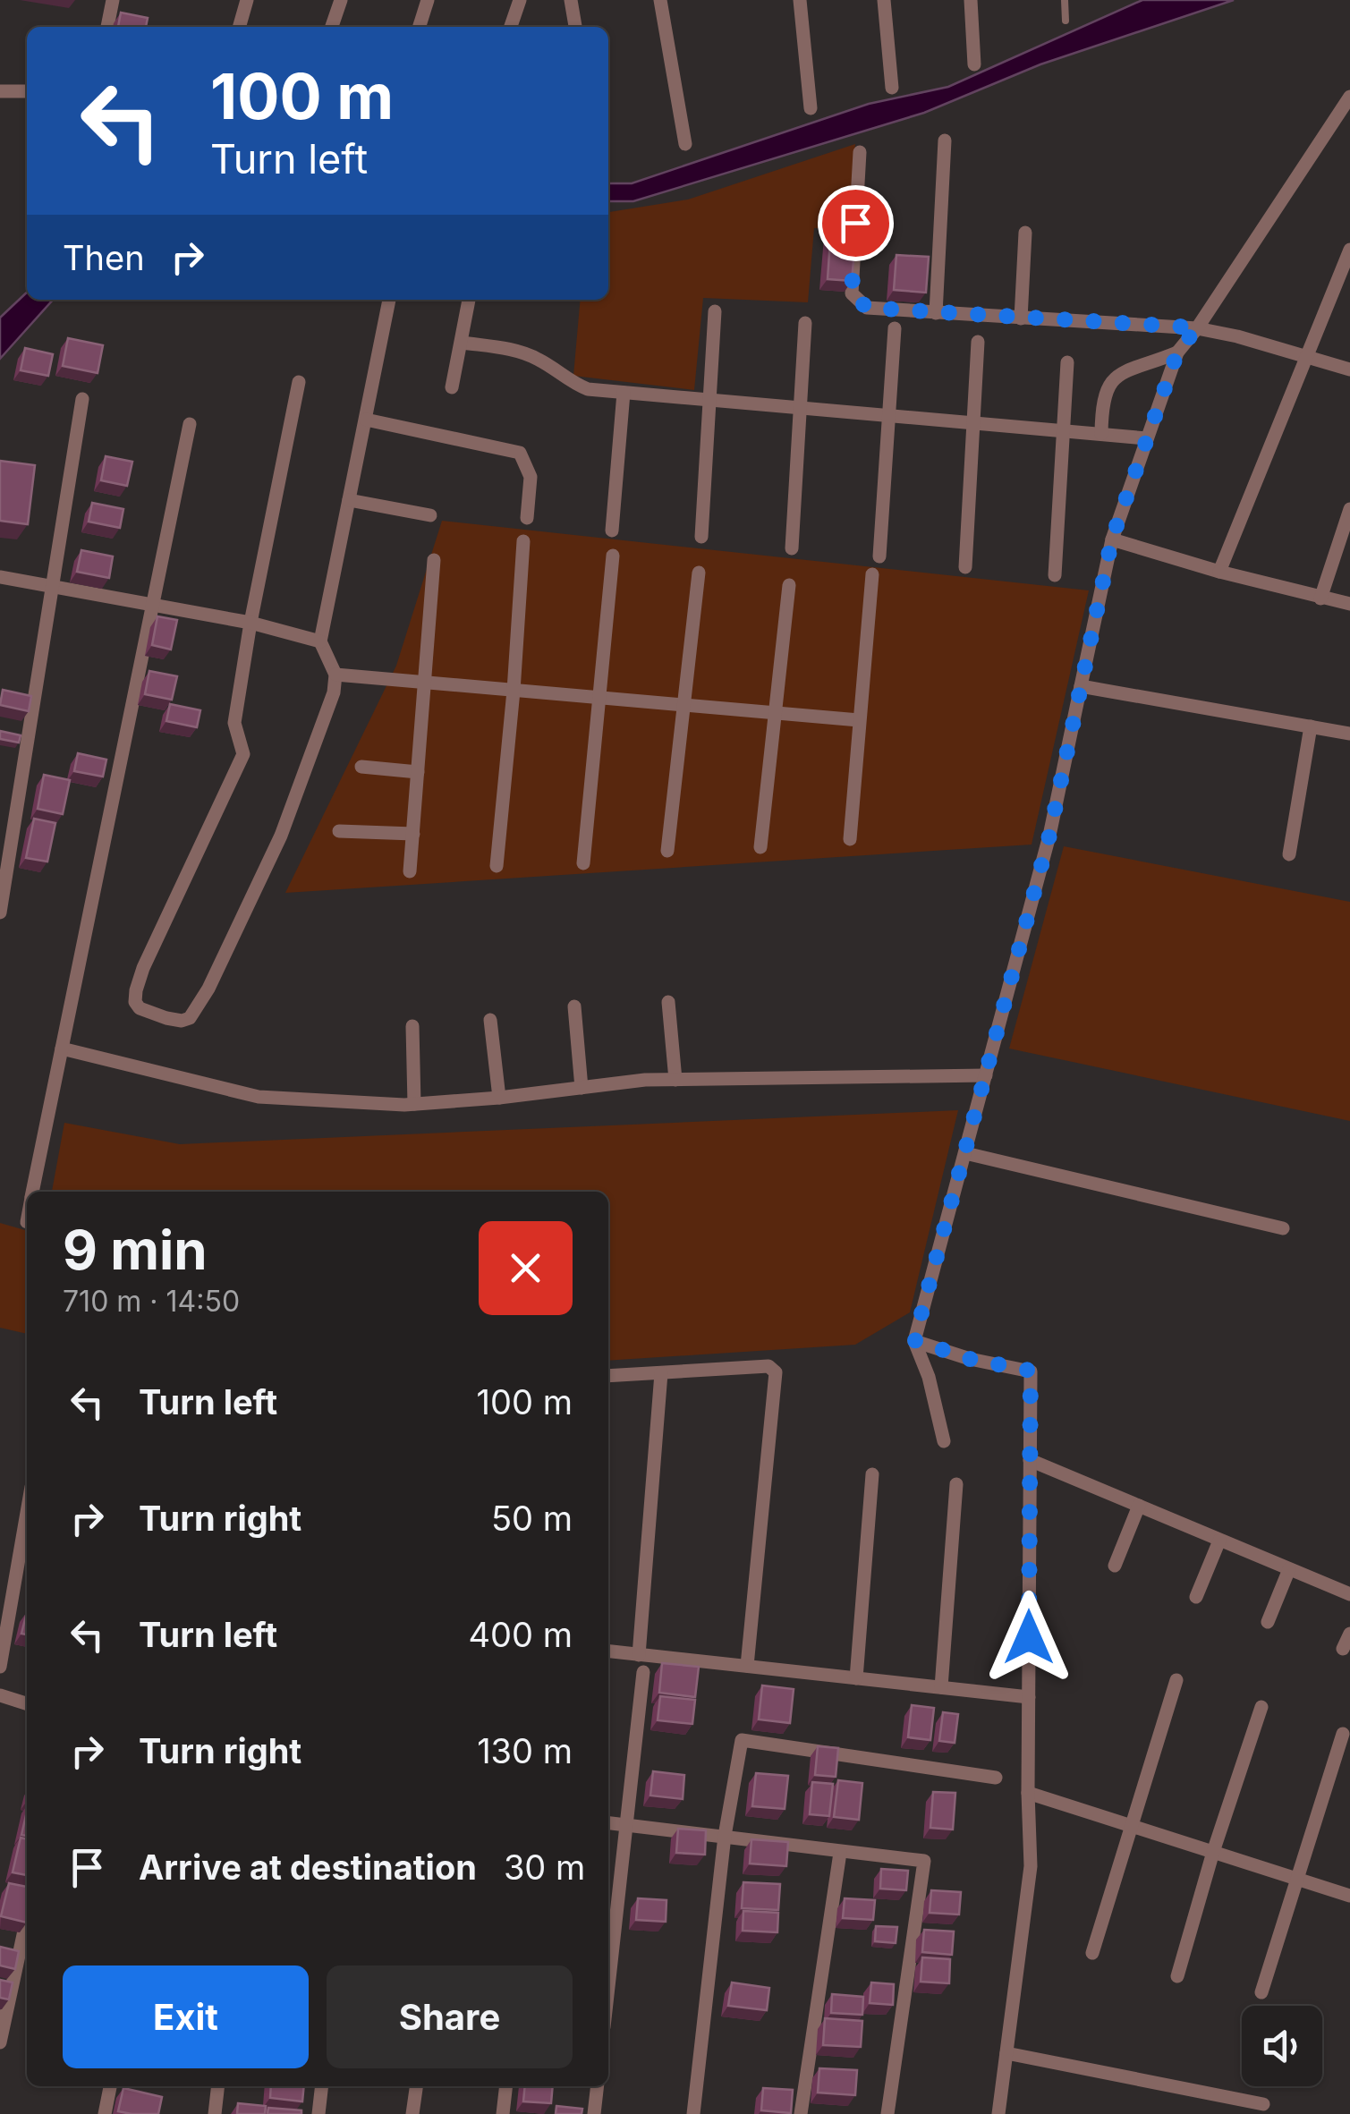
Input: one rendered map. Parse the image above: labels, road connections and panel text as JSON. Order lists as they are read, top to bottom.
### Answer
{
  "page": {
    "turn": ["100 m", "Turn left"],
    "then": "Then",
    "heading": ["9 min", "710 m · 14:50"],
    "list": [
      {
        "name": "Turn left",
        "value": "100 m"
      },
      {
        "name": "Turn right",
        "value": "50 m"
      },
      {
        "name": "Turn left",
        "value": "400 m"
      },
      {
        "name": "Turn right",
        "value": "130 m"
      },
      {
        "name": "Arrive at destination",
        "value": "30 m"
      }
    ],
    "buttons": ["Exit", "Share"]
  }
}
